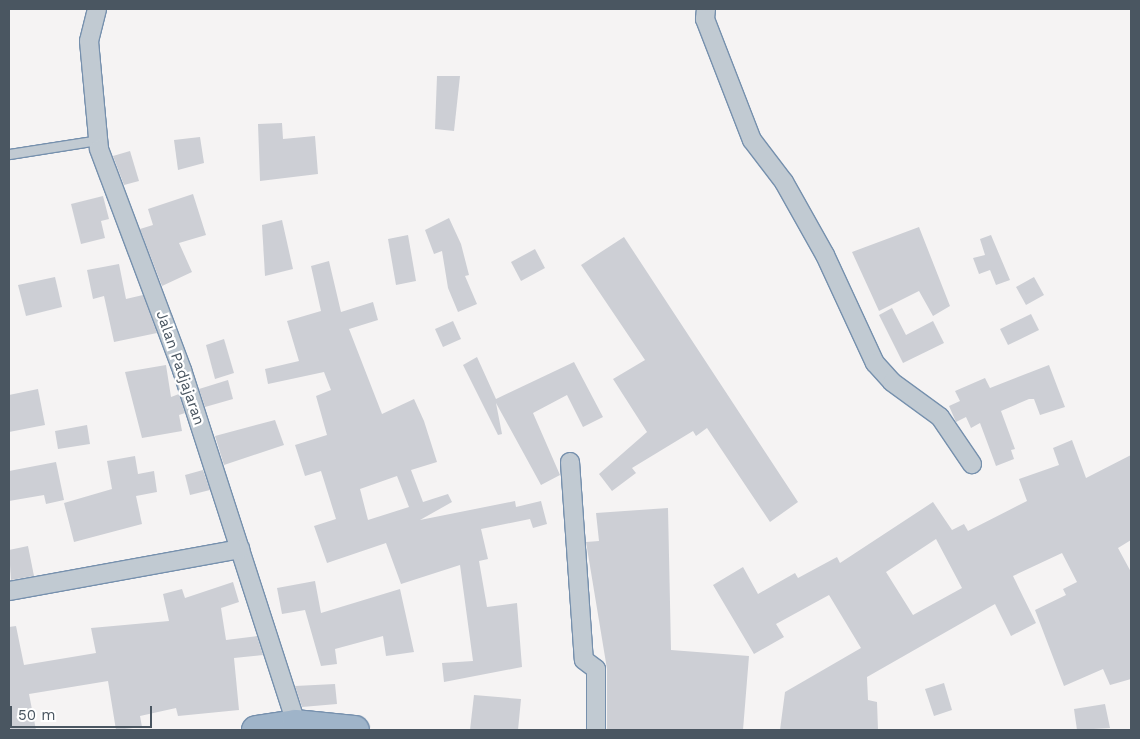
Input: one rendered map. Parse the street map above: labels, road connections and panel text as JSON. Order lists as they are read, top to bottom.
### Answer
{
  "streets": {
    "street": ["Jalan Padjajaran"]
  },
  "scale_bar": "50 m"
}
